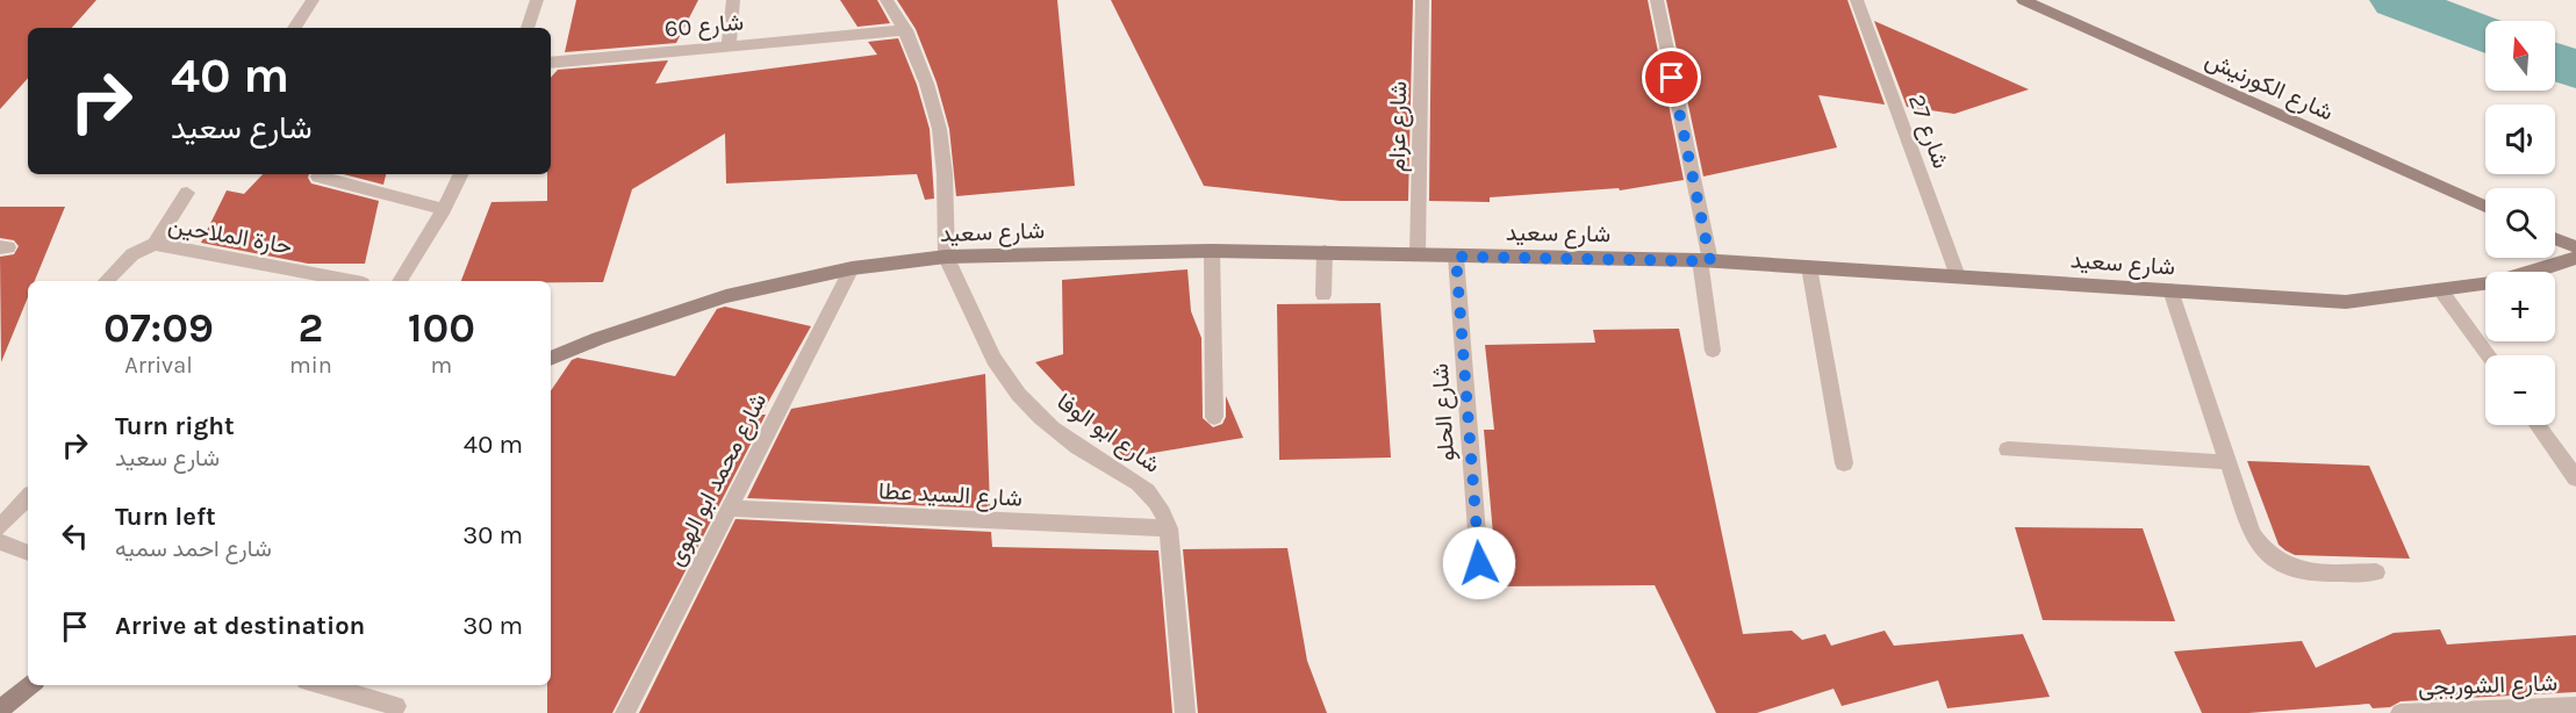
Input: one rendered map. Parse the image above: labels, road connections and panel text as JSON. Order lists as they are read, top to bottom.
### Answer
{
  "streets": {
    "street": [
      "شارع 60",
      "شارع الكورنيش",
      "شارع عزام",
      "شارع 27",
      "شارع سعيد",
      "حارة الملاحين",
      "شارع الحلو",
      "شارع ابو الوفا",
      "شارع محمد ابو الهوى",
      "شارع السيد عطا",
      "شارع الشوربجى"
    ]
  },
  "crossings": [
    ["شارع عزام", "شارع سعيد"],
    ["شارع 27", "شارع سعيد"],
    ["شارع سعيد", "شارع الحلو"],
    ["شارع سعيد", "شارع ابو الوفا"],
    ["شارع سعيد", "شارع محمد ابو الهوى"],
    ["شارع ابو الوفا", "شارع السيد عطا"],
    ["شارع محمد ابو الهوى", "شارع السيد عطا"]
  ],
  "north": "top",
  "page": {
    "map_buttons": ["+", "−"],
    "turn": ["40 m", "شارع سعيد"],
    "eta": [
      "07:09",
      "Arrival",
      "2",
      "min",
      "100",
      "m"
    ],
    "list": [
      {
        "name": "Turn right",
        "note": "شارع سعيد",
        "value": "40 m"
      },
      {
        "name": "Turn left",
        "note": "شارع احمد سميه",
        "value": "30 m"
      },
      {
        "name": "Arrive at destination",
        "value": "30 m"
      }
    ]
  }
}
